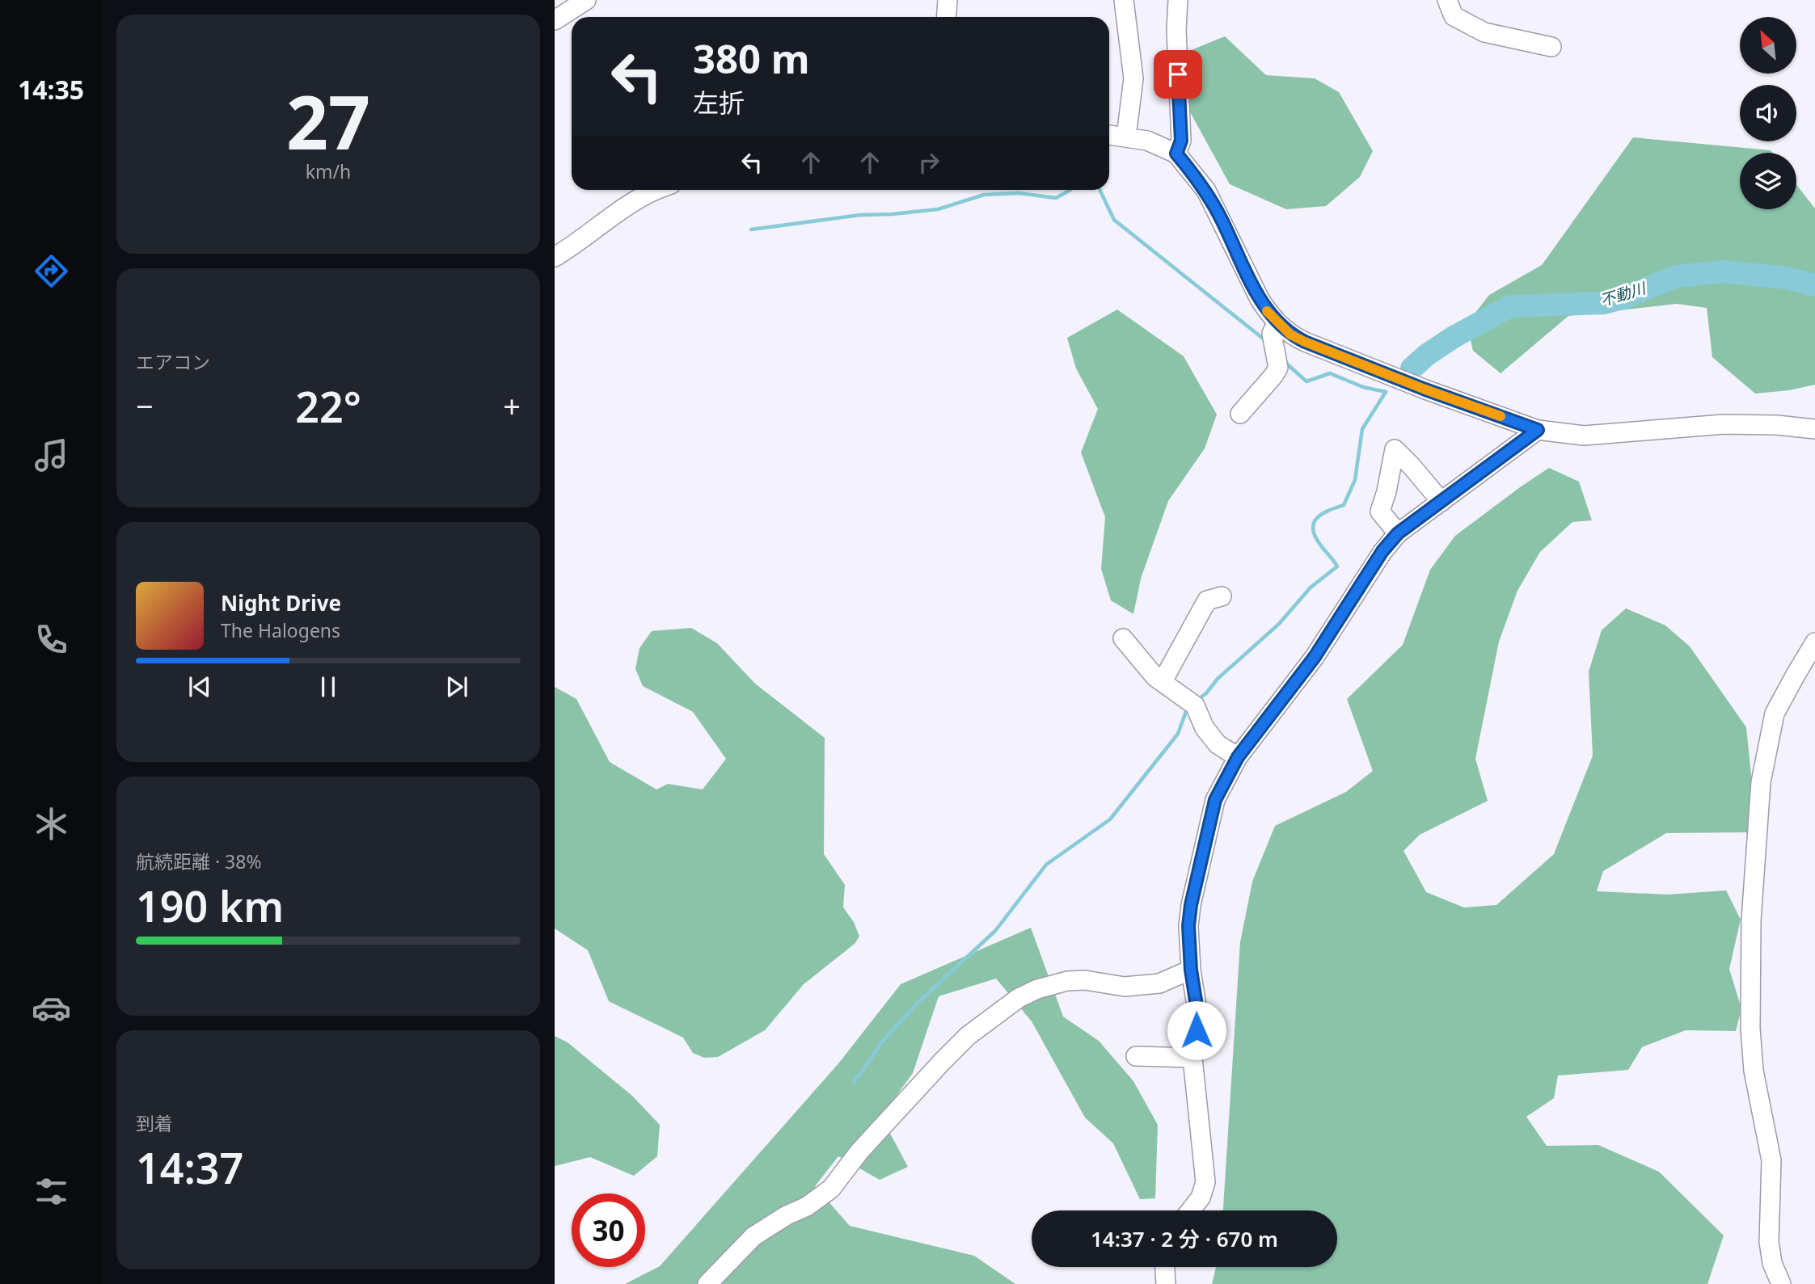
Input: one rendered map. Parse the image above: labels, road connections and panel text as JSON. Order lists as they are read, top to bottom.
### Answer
{
  "water": ["不動川"],
  "north": "top left",
  "page": {
    "tabs": "14:35",
    "tile": [
      ["27", "km/h"],
      "エアコン",
      ["航続距離 · 38%", "190 km"],
      ["到着", "14:37"]
    ],
    "turn": ["380 m", "左折"],
    "heat": ["−", "22°", "+"],
    "song": ["Night Drive", "The Halogens"],
    "limit": "30",
    "trip": "14:37 · 2 分 · 670 m"
  }
}
